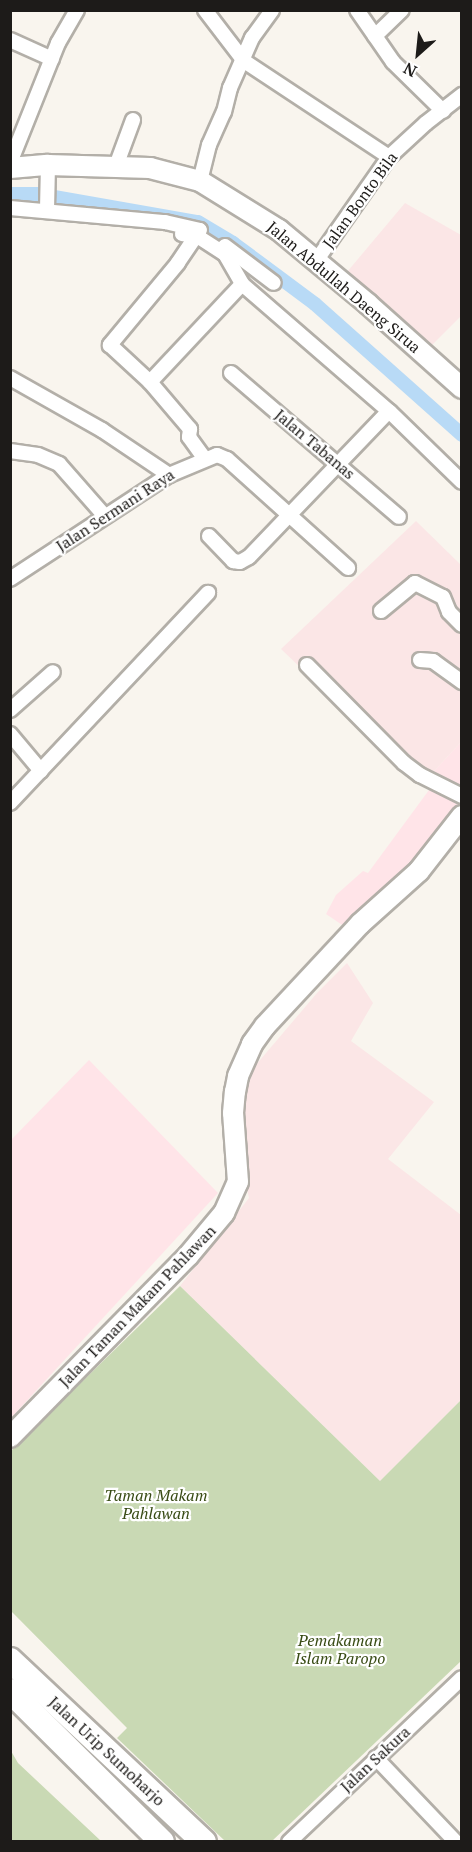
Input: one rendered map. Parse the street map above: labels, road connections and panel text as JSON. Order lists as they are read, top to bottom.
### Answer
{
  "streets": {
    "highway": ["Jalan Urip Sumoharjo"],
    "main road": ["Jalan Abdullah Daeng Sirua", "Jalan Taman Makam Pahlawan"],
    "street": [
      "Jalan Bonto Bila",
      "Jalan Tabanas",
      "Jalan Sermani Raya",
      "Jalan Sakura"
    ]
  },
  "crossings": [
    ["Jalan Bonto Bila", "Jalan Abdullah Daeng Sirua"]
  ],
  "parks": ["Taman Makam Pahlawan", "Pemakaman Islam Paropo"],
  "north": "bottom left"
}
